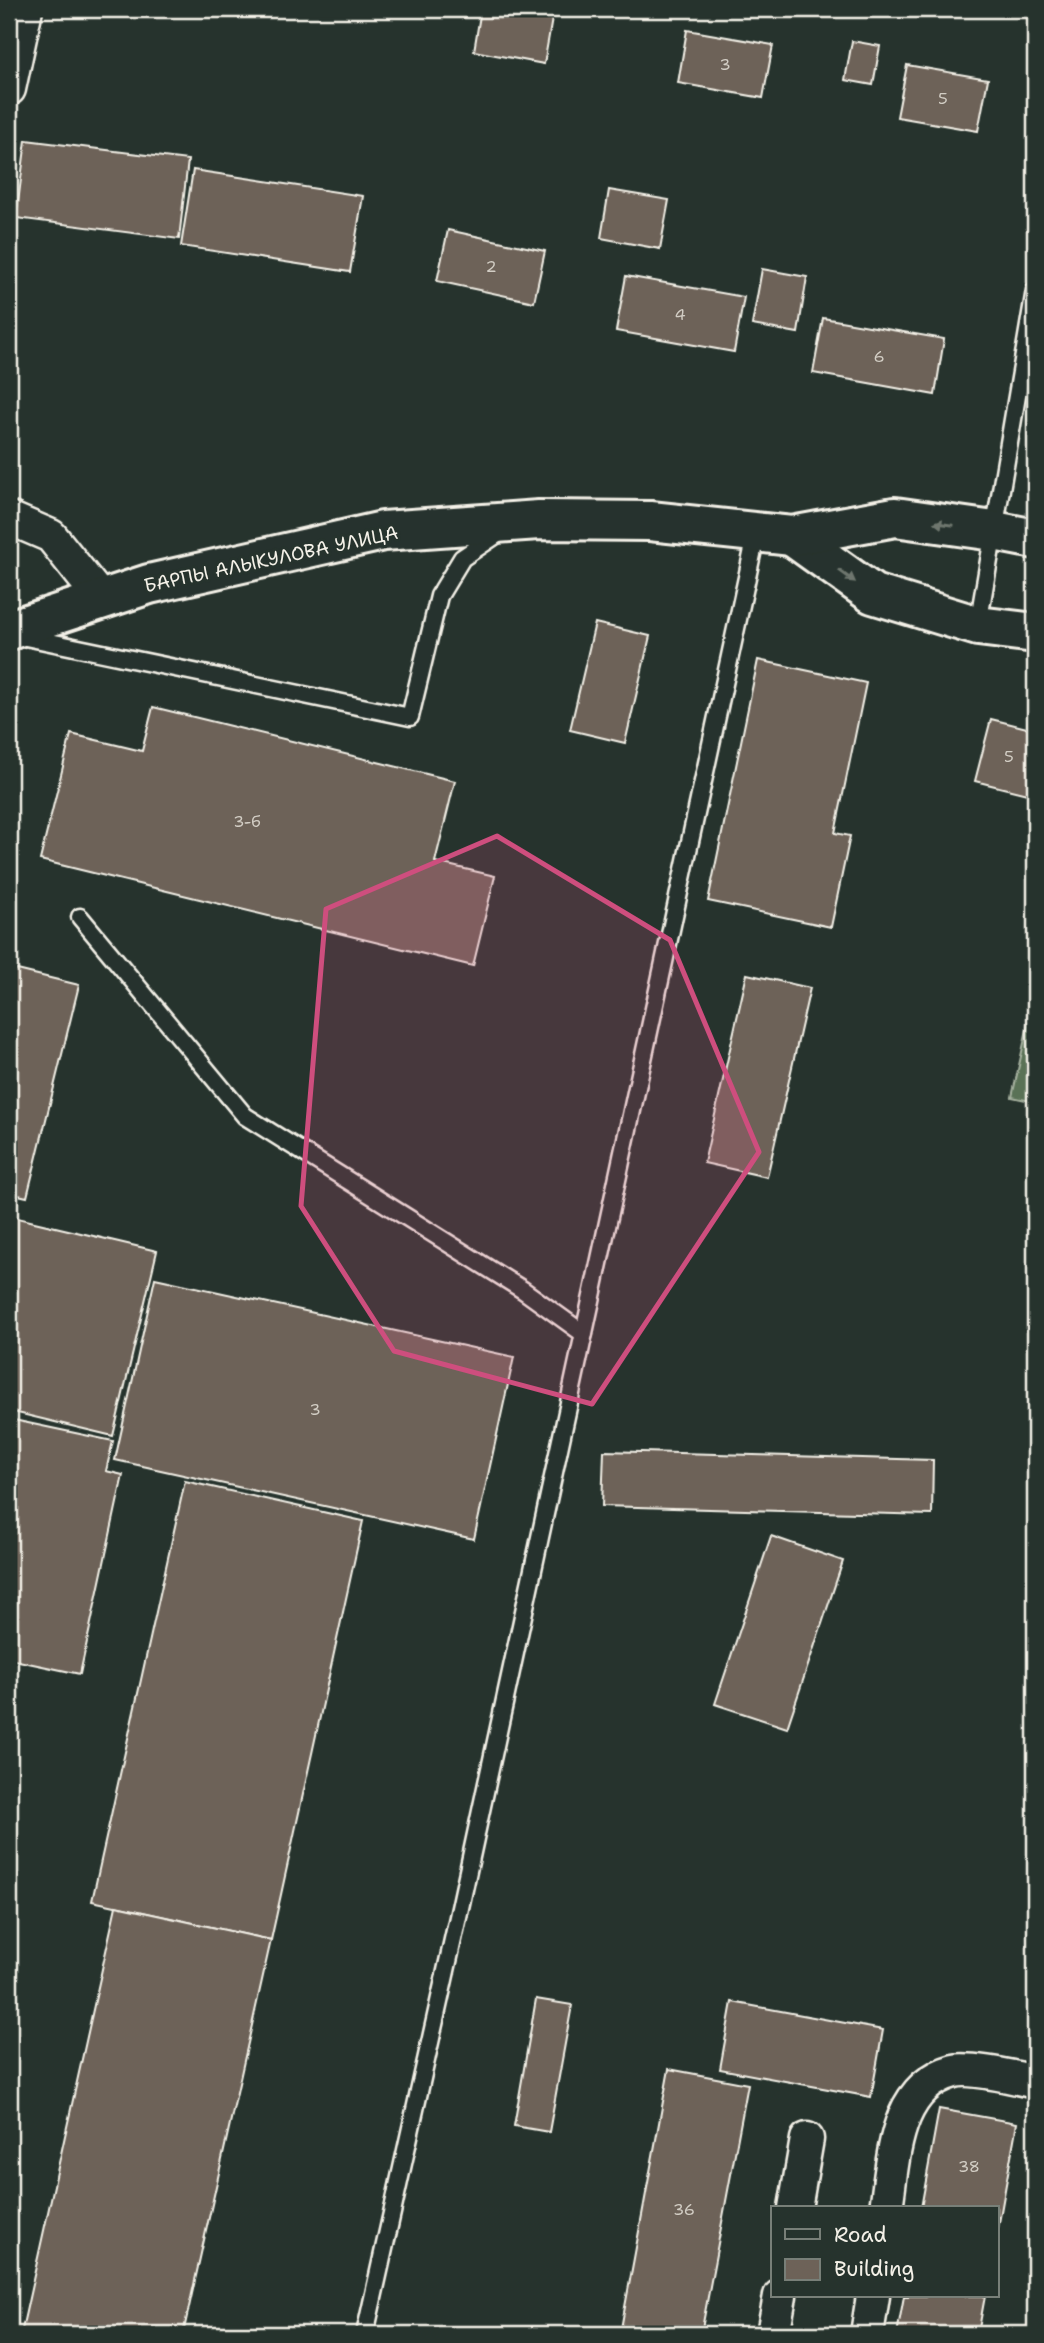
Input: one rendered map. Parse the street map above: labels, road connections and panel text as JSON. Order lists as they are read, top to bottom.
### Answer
{
  "streets": {
    "main road": ["БАРПЫ АЛЫКУЛОВА УЛИЦА"]
  },
  "house_numbers": [
    "3",
    "5",
    "2",
    "4",
    "6",
    "5",
    "3-б",
    "3",
    "38",
    "36"
  ],
  "legend": ["Road", "Building"]
}
